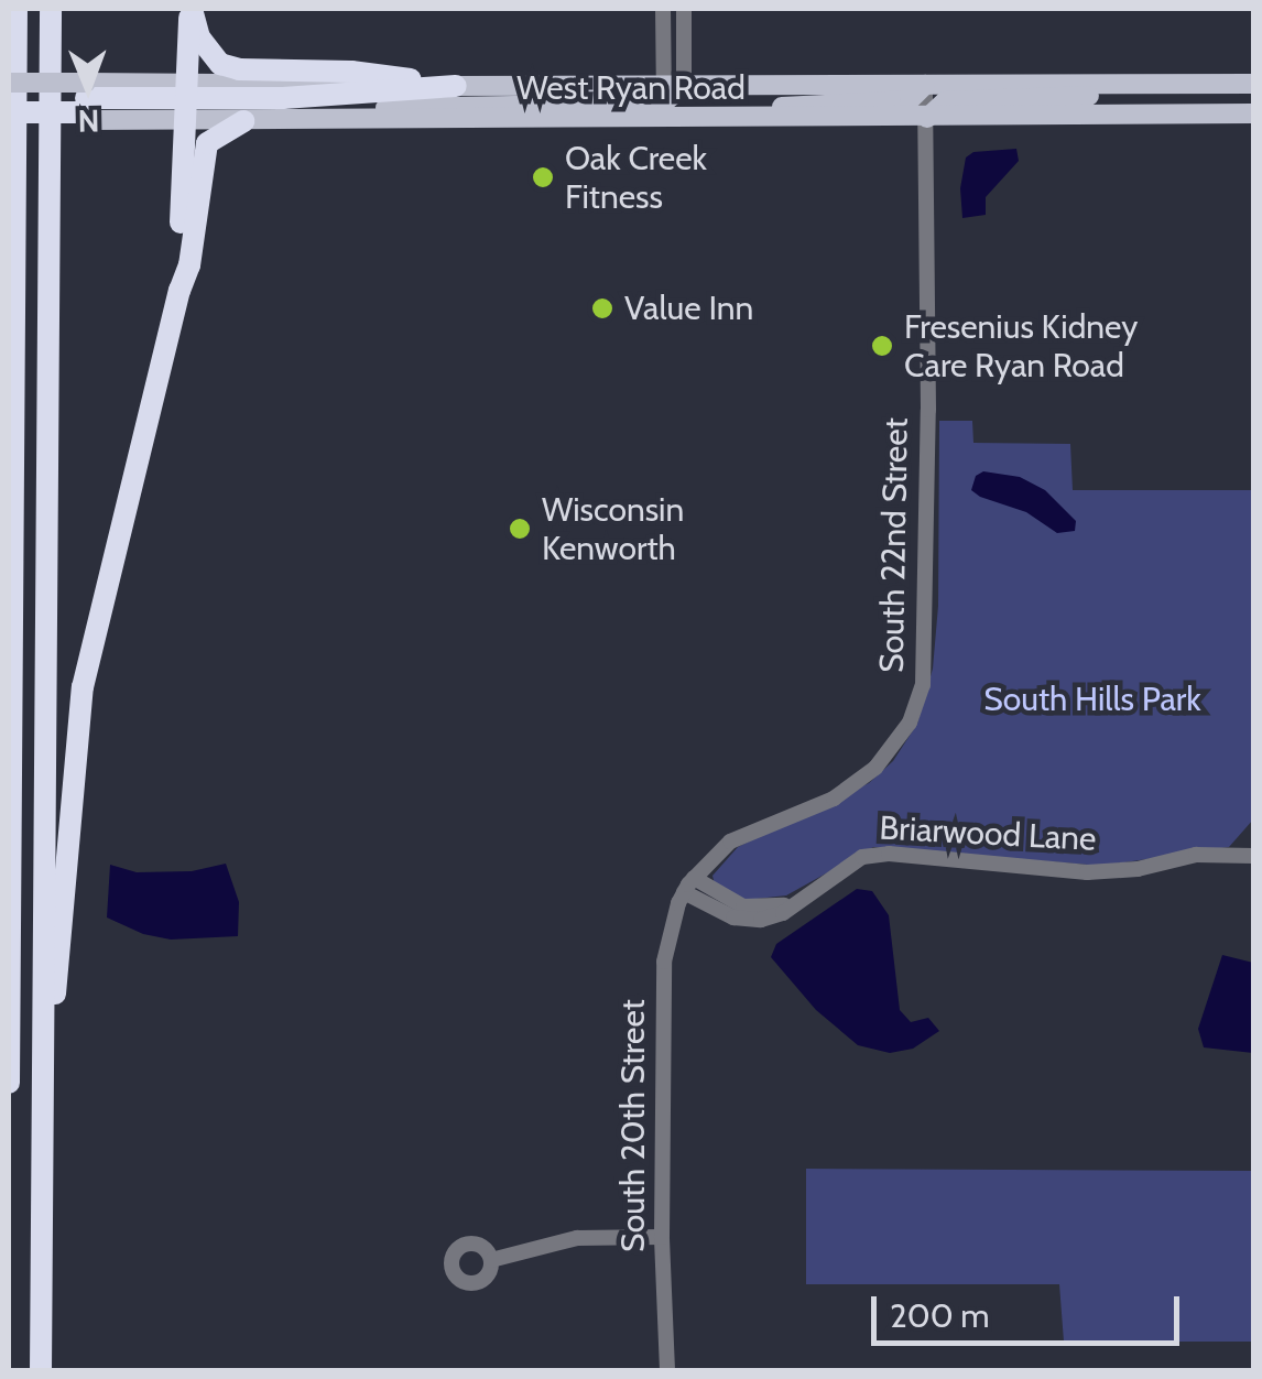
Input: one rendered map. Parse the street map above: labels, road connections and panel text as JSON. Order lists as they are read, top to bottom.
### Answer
{
  "streets": {
    "main road": ["West Ryan Road"],
    "street": ["South 22nd Street", "Briarwood Lane", "South 20th Street"]
  },
  "crossings": [
    ["West Ryan Road", "South 22nd Street"],
    ["South 22nd Street", "Briarwood Lane"],
    ["South 22nd Street", "South 20th Street"],
    ["Briarwood Lane", "South 20th Street"]
  ],
  "parks": ["South Hills Park"],
  "places": [
    "Oak Creek Fitness",
    "Value Inn",
    "Fresenius Kidney Care Ryan Road",
    "Wisconsin Kenworth"
  ],
  "scale_bar": "200 m",
  "north": "bottom"
}
